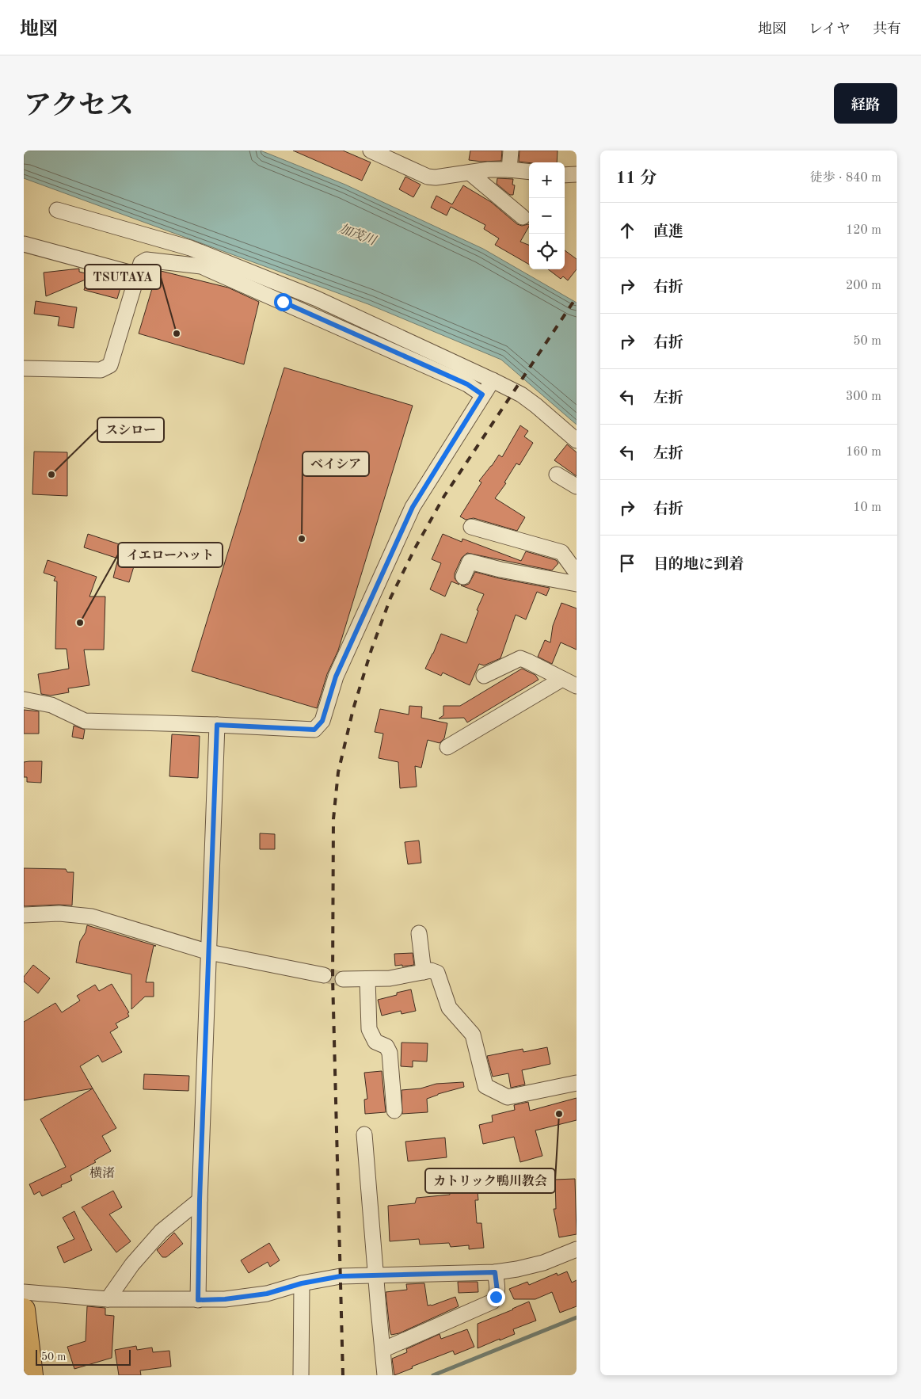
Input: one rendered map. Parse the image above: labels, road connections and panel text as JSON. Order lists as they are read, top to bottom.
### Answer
{
  "districts": ["横渚"],
  "water": ["加茂川"],
  "places": [
    "TSUTAYA",
    "スシロー",
    "ベイシア",
    "イエローハット",
    "カトリック鴨川教会"
  ],
  "scale_bar": "50 m",
  "page": {
    "header": "地図",
    "nav": ["地図", "レイヤ", "共有"],
    "title": "アクセス",
    "buttons": "経路",
    "heading": ["11 分", "徒歩 · 840 m"],
    "map_buttons": ["+", "−"],
    "list": [
      ["直進", "120 m"],
      ["右折", "200 m"],
      ["右折", "50 m"],
      ["左折", "300 m"],
      ["左折", "160 m"],
      ["右折", "10 m"],
      "目的地に到着"
    ],
    "scale": "50 m"
  }
}
